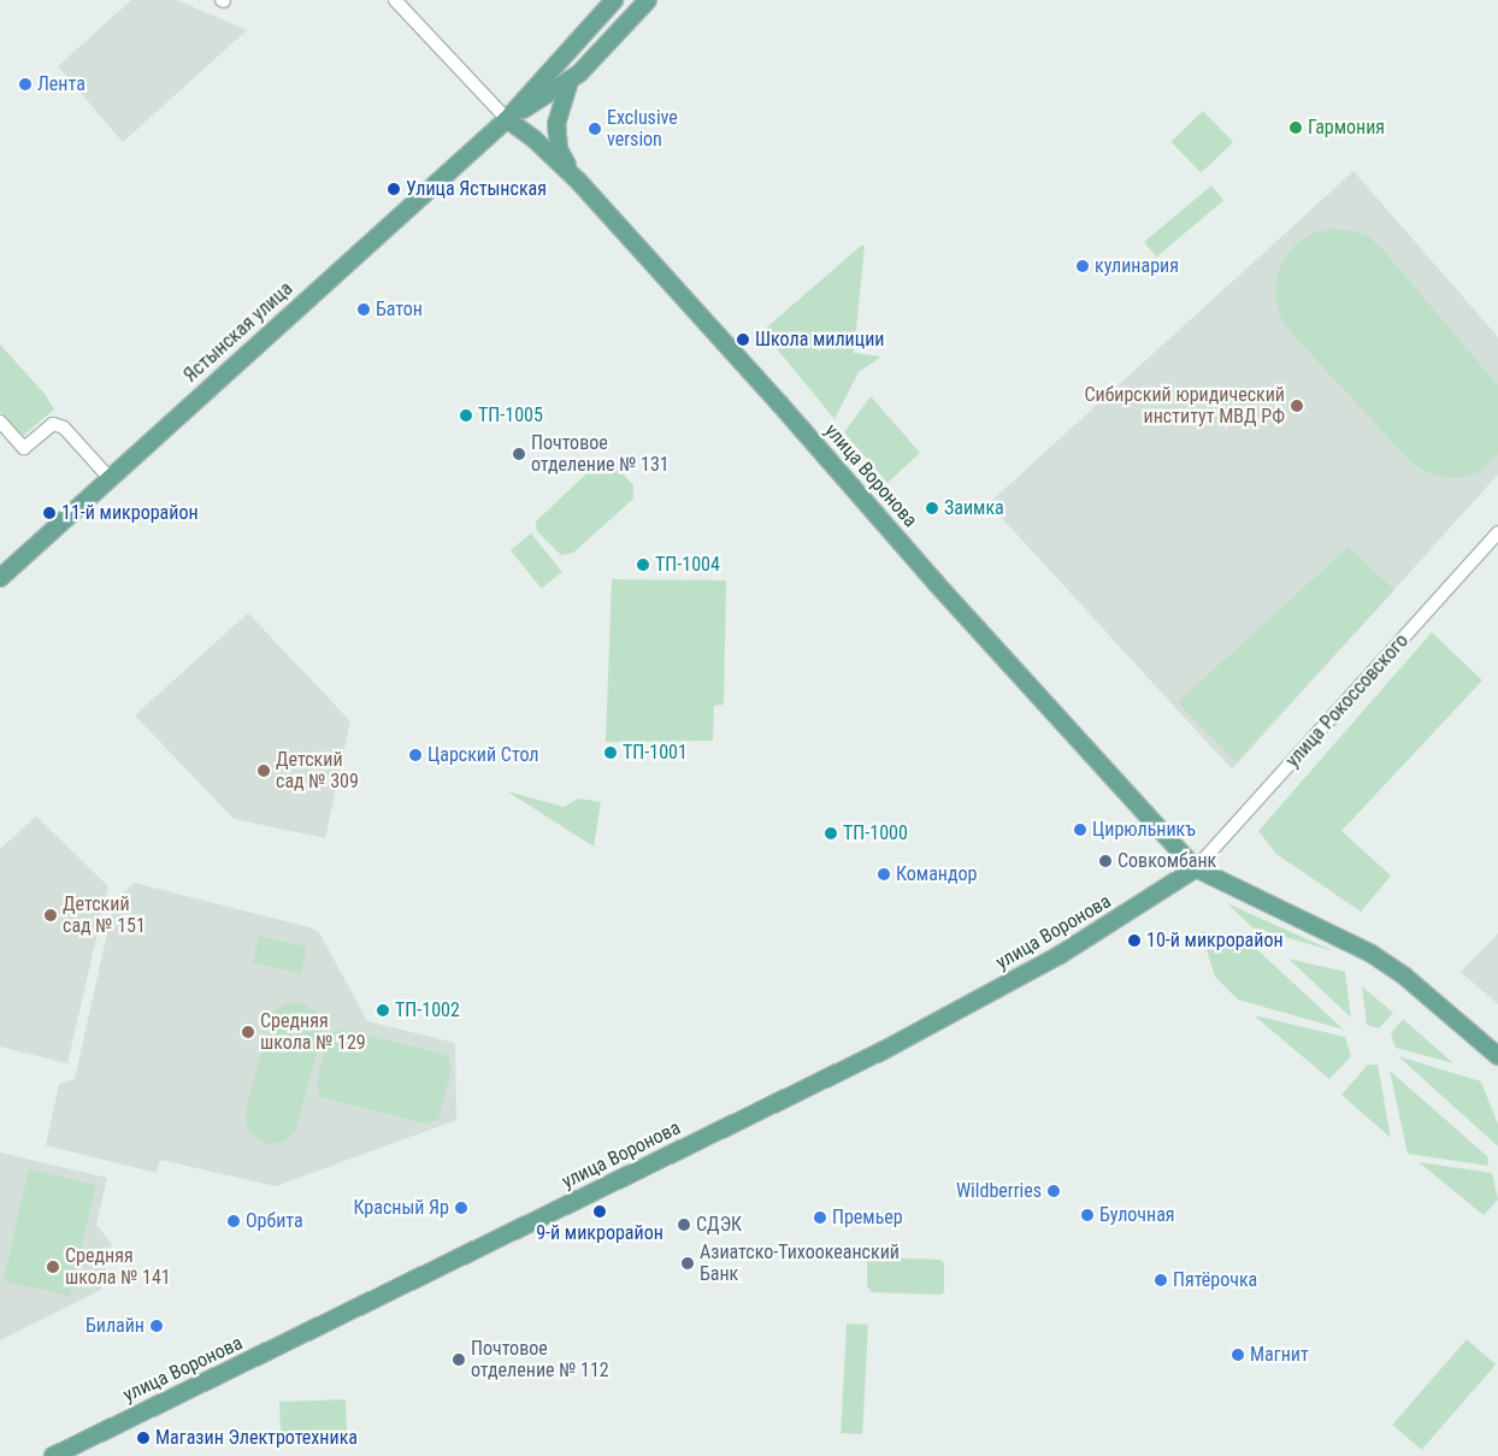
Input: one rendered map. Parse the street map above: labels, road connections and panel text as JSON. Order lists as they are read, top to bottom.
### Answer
{
  "streets": {
    "main road": ["Ястынская улица", "улица Воронова"],
    "street": ["улица Рокоссовского"]
  },
  "crossings": [
    ["Ястынская улица", "улица Воронова"],
    ["улица Воронова", "улица Рокоссовского"]
  ],
  "places": [
    "Лента",
    "Гармония",
    "Exclusive version",
    "Улица Ястынская",
    "кулинария",
    "Батон",
    "Школа милиции",
    "Сибирский юридический институт МВД РФ",
    "ТП-1005",
    "Почтовое отделение № 131",
    "Заимка",
    "11-й микрорайон",
    "ТП-1004",
    "ТП-1001",
    "Царский Стол",
    "Детский сад № 309",
    "Цирюльникъ",
    "ТП-1000",
    "Совкомбанк",
    "Командор",
    "Детский сад № 151",
    "10-й микрорайон",
    "ТП-1002",
    "Средняя школа № 129",
    "Wildberries",
    "Красный Яр",
    "9-й микрорайон",
    "Булочная",
    "Премьер",
    "Орбита",
    "СДЭК",
    "Азиатско-Тихоокеанский Банк",
    "Средняя школа № 141",
    "Пятёрочка",
    "Билайн",
    "Магнит",
    "Почтовое отделение № 112",
    "Магазин Электротехника"
  ]
}
